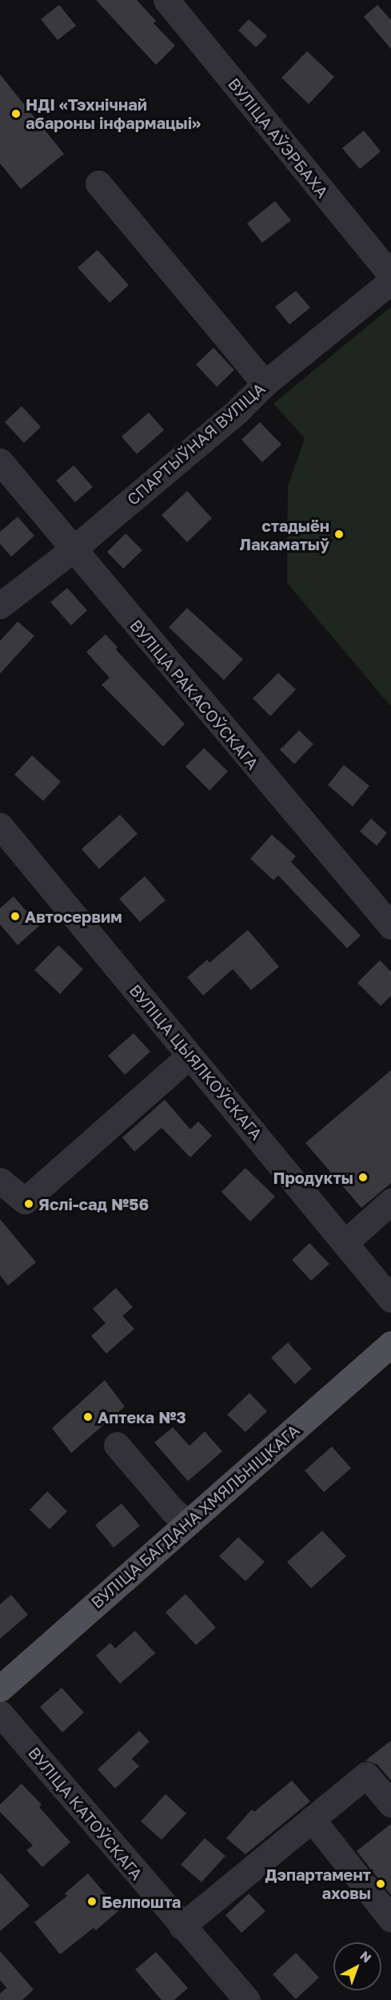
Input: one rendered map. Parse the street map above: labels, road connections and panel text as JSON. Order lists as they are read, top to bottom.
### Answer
{
  "streets": {
    "main road": ["ВУЛІЦА БАГДАНА ХМЯЛЬНІЦКАГА"],
    "street": [
      "ВУЛІЦА АЎЭРБАХА",
      "СПАРТЫЎНАЯ ВУЛІЦА",
      "ВУЛІЦА РАКАСОЎСКАГА",
      "ВУЛІЦА ЦЫЯЛКОЎСКАГА",
      "ВУЛІЦА КАТОЎСКАГА"
    ]
  },
  "crossings": [
    ["ВУЛІЦА АЎЭРБАХА", "СПАРТЫЎНАЯ ВУЛІЦА"],
    ["СПАРТЫЎНАЯ ВУЛІЦА", "ВУЛІЦА РАКАСОЎСКАГА"]
  ],
  "places": [
    "НДІ «Тэхнічнай абароны інфармацыі»",
    "стадыён Лакаматыў",
    "Автосервим",
    "Продукты",
    "Яслі-сад №56",
    "Аптека №3",
    "Дэпартамент аховы",
    "Белпошта"
  ],
  "north": "top right"
}
